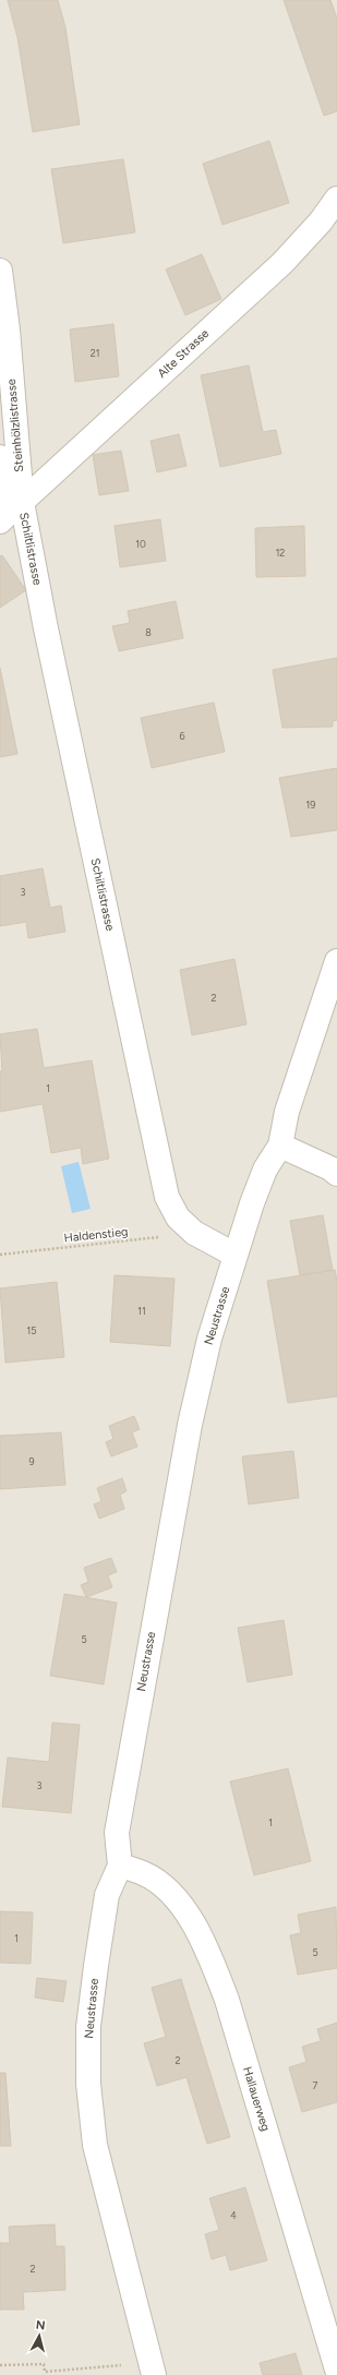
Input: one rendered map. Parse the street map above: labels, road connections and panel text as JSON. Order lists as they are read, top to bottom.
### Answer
{
  "streets": {
    "street": [
      "Alte Strasse",
      "Steinhölzlistrasse",
      "Schiltlistrasse",
      "Neustrasse",
      "Hallauerweg"
    ],
    "path": ["Haldenstieg"]
  },
  "crossings": [
    ["Alte Strasse", "Steinhölzlistrasse"],
    ["Alte Strasse", "Schiltlistrasse"],
    ["Steinhölzlistrasse", "Schiltlistrasse"],
    ["Schiltlistrasse", "Haldenstieg"],
    ["Schiltlistrasse", "Neustrasse"],
    ["Neustrasse", "Hallauerweg"]
  ],
  "house_numbers": [
    "21",
    "10",
    "12",
    "8",
    "6",
    "19",
    "3",
    "2",
    "1",
    "11",
    "15",
    "9",
    "5",
    "3",
    "1",
    "1",
    "5",
    "2",
    "7",
    "4",
    "2"
  ],
  "north": "top"
}
